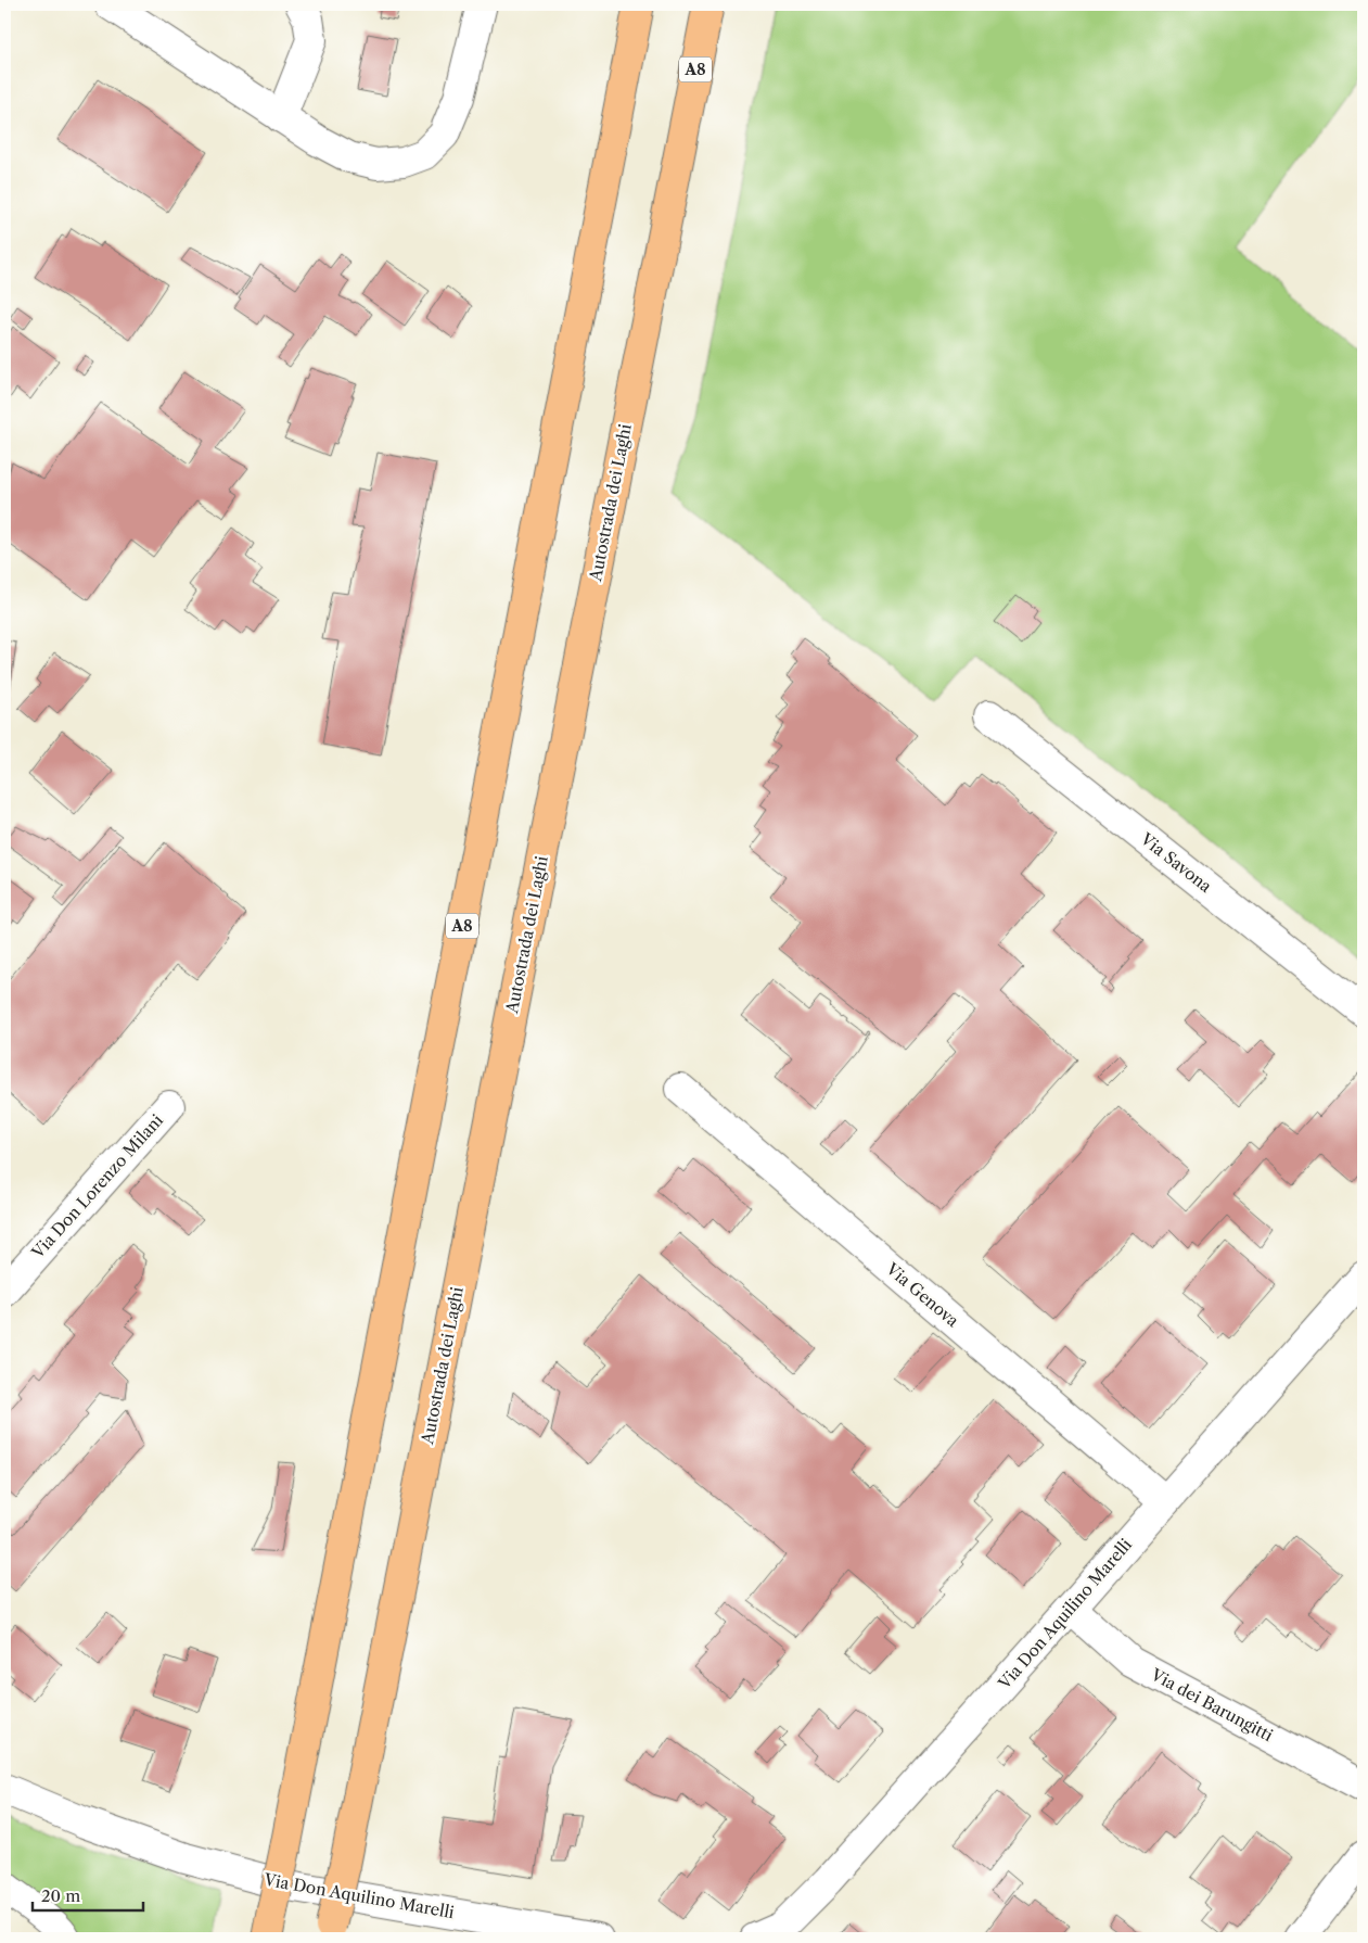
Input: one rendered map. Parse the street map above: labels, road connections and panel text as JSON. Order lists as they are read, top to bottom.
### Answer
{
  "streets": {
    "highway": ["A8", "Autostrada dei Laghi"],
    "street": [
      "Via Savona",
      "Via Don Lorenzo Milani",
      "Via Genova",
      "Via Don Aquilino Marelli",
      "Via dei Barungitti"
    ]
  },
  "crossings": [
    ["Via Genova", "Via Don Aquilino Marelli"],
    ["Via Don Aquilino Marelli", "Via dei Barungitti"]
  ],
  "scale_bar": "20 m"
}
